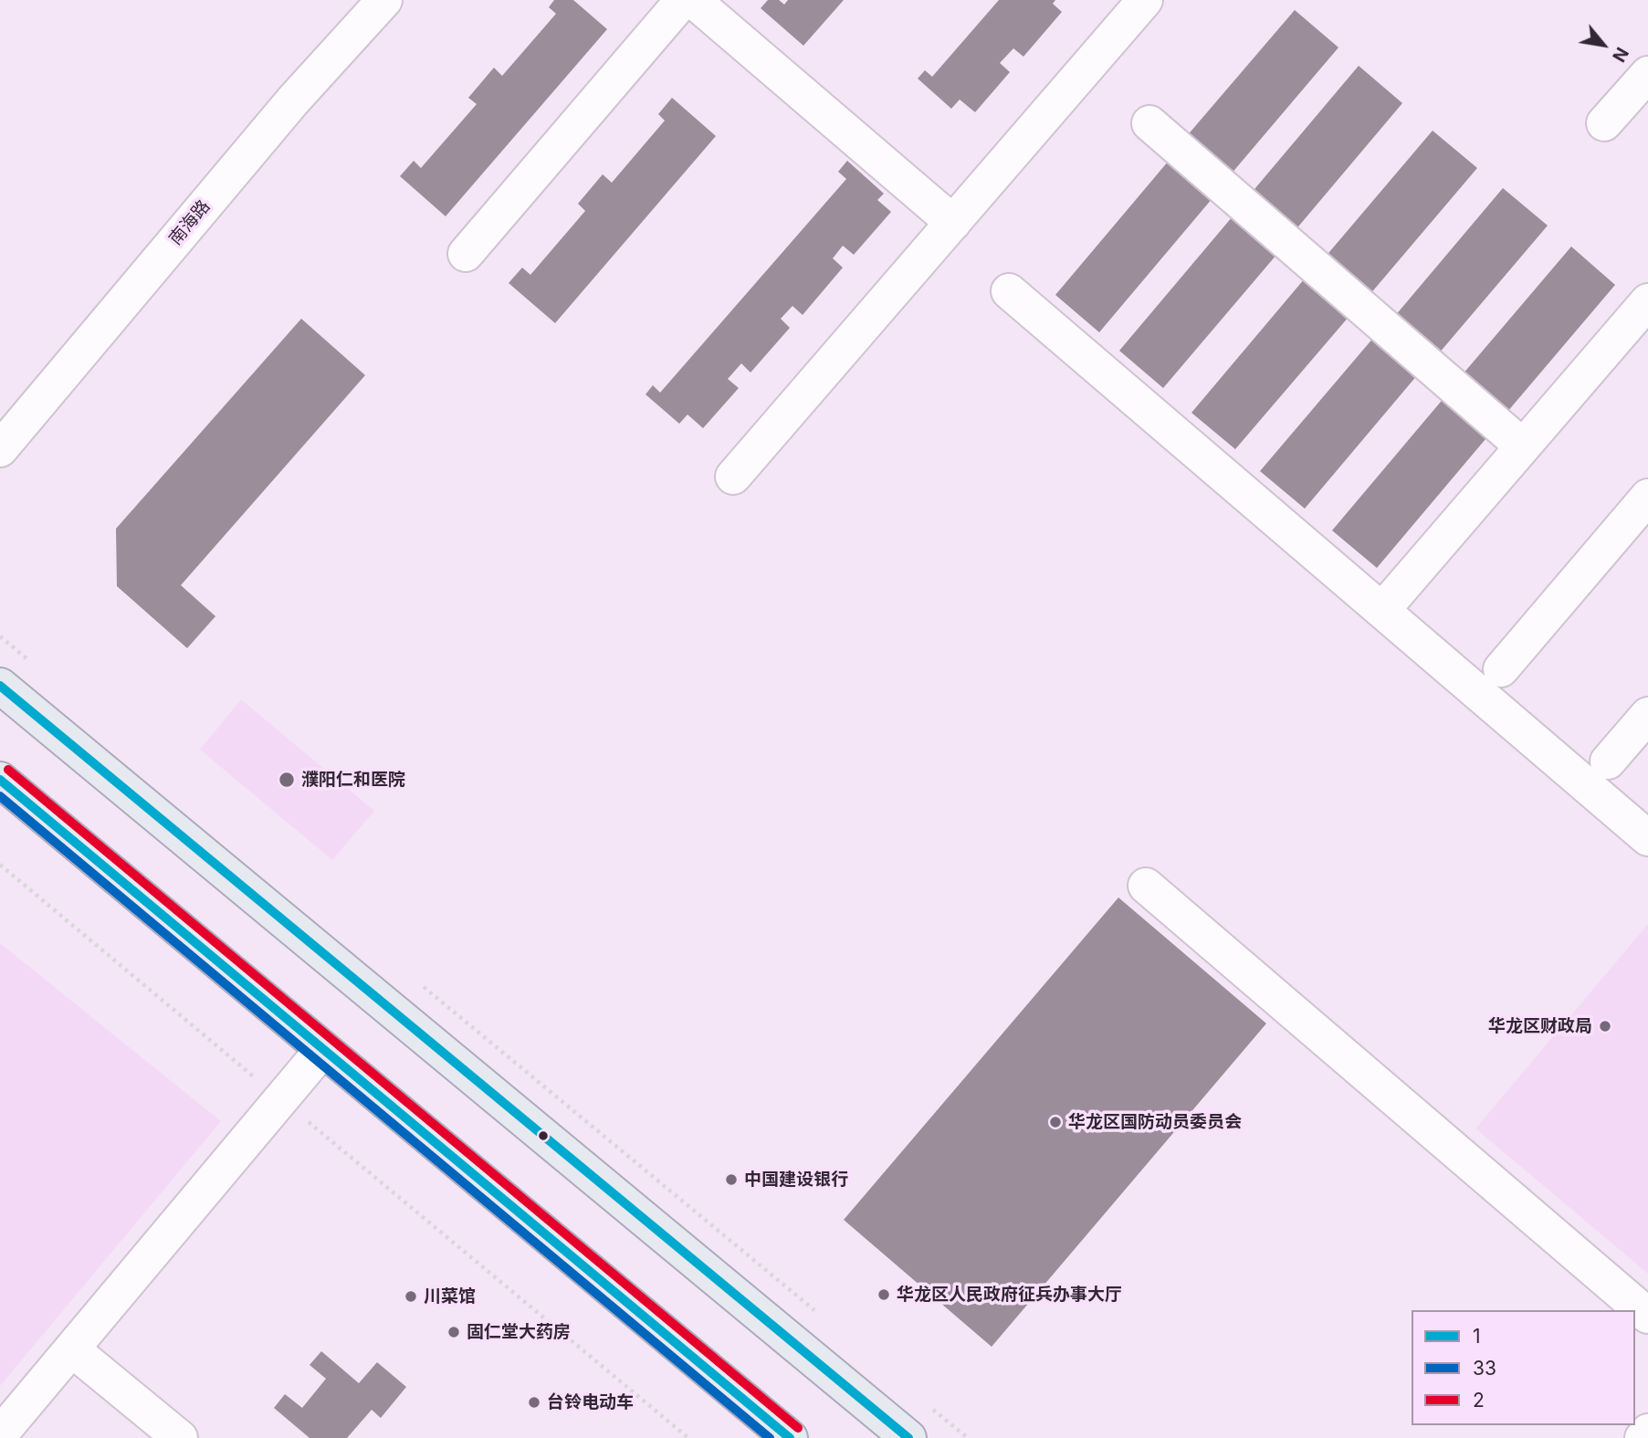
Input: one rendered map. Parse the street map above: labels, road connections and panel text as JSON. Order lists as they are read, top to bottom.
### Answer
{
  "streets": {
    "street": ["南海路"]
  },
  "places": [
    "濮阳仁和医院",
    "华龙区财政局",
    "华龙区国防动员委员会",
    "中国建设银行",
    "华龙区人民政府征兵办事大厅",
    "川菜馆",
    "固仁堂大药房",
    "台铃电动车"
  ],
  "lines": ["transit line 1", "transit line 2", "transit line 33"],
  "legend": ["1", "33", "2"],
  "north": "bottom right"
}
